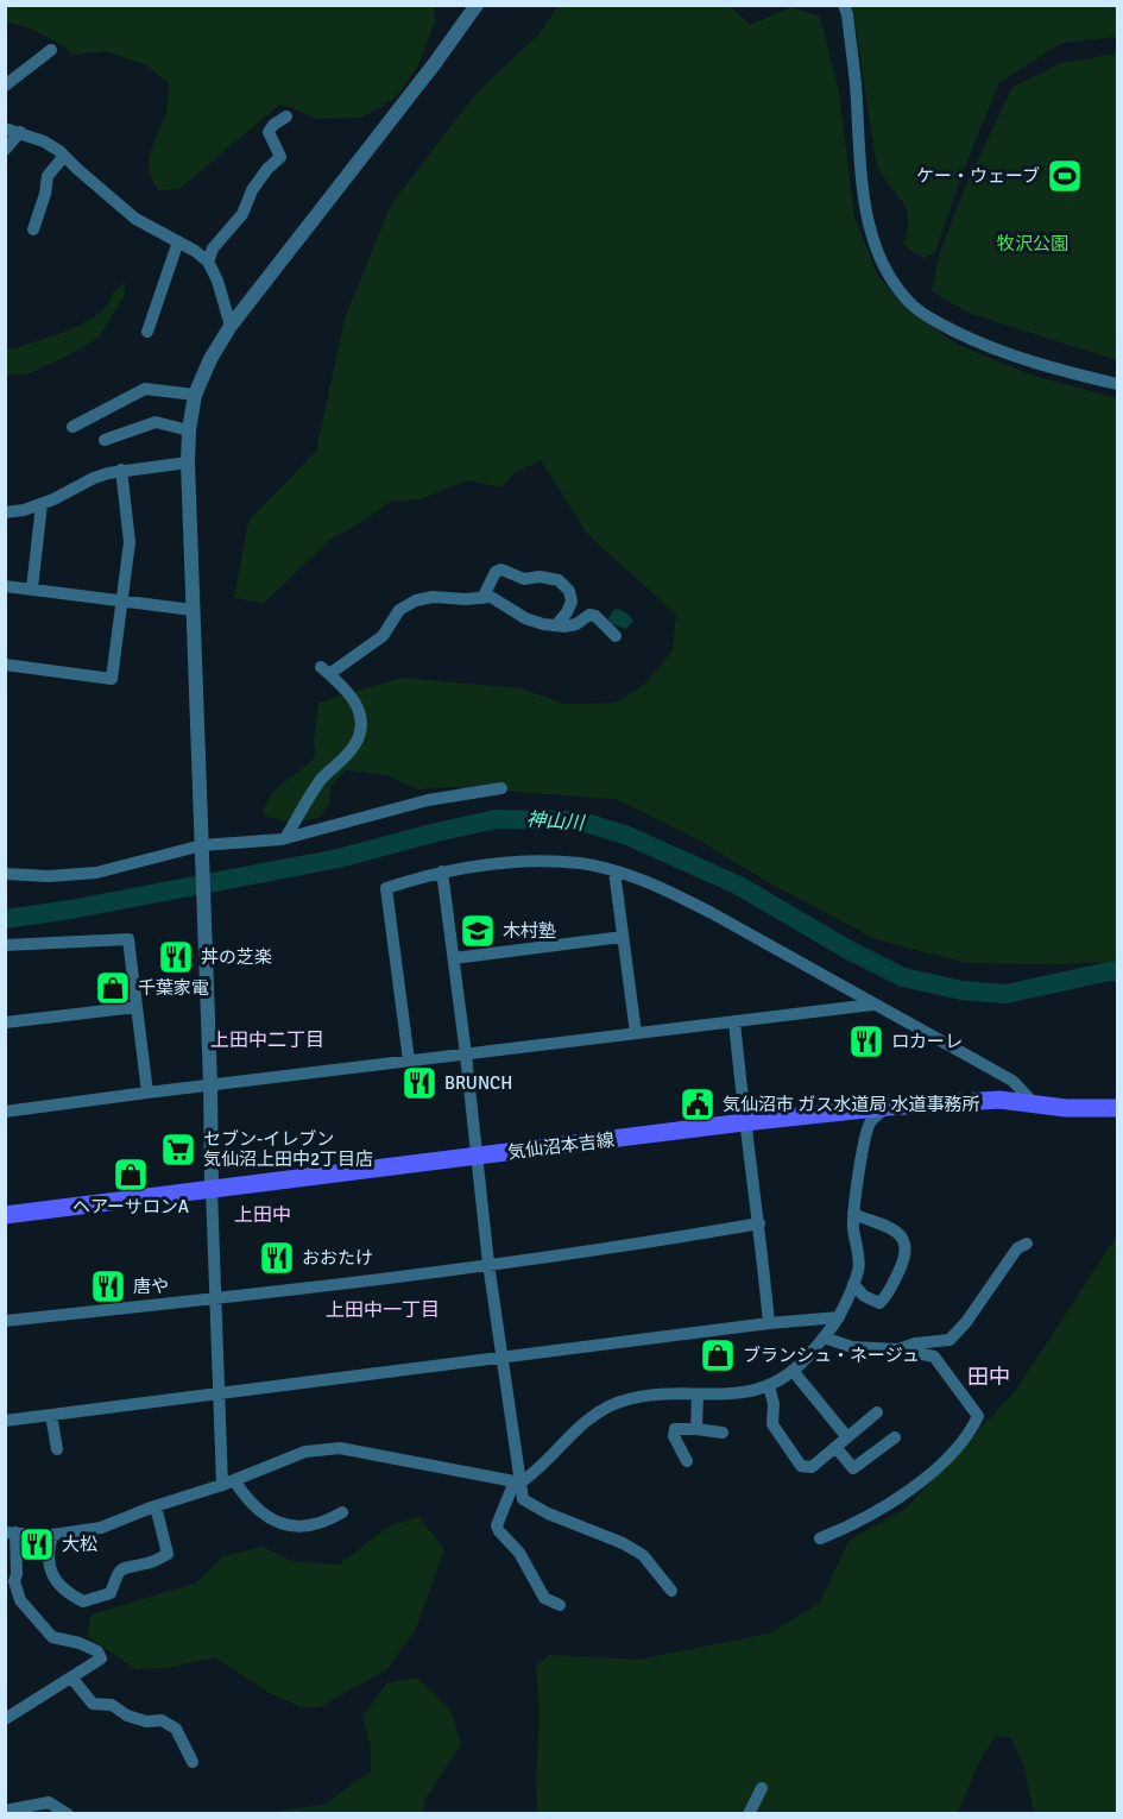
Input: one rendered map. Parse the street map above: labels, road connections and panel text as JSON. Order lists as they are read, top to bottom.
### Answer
{
  "streets": {
    "main road": ["気仙沼本吉線"]
  },
  "districts": [
    "上田中二丁目",
    "上田中",
    "上田中一丁目",
    "田中"
  ],
  "water": ["神山川"],
  "parks": ["牧沢公園"],
  "places": {
    "sports": ["ケー・ウェーブ"],
    "school or university": ["木村塾"],
    "restaurant": [
      "丼の芝楽",
      "ロカーレ",
      "BRUNCH",
      "おおたけ",
      "唐や",
      "大松"
    ],
    "shop": ["千葉家電", "ヘアーサロンA", "ブランシュ・ネージュ"],
    "public building": ["気仙沼市 ガス水道局 水道事務所"],
    "supermarket": ["セブン-イレブン 気仙沼上田中2丁目店"]
  }
}
